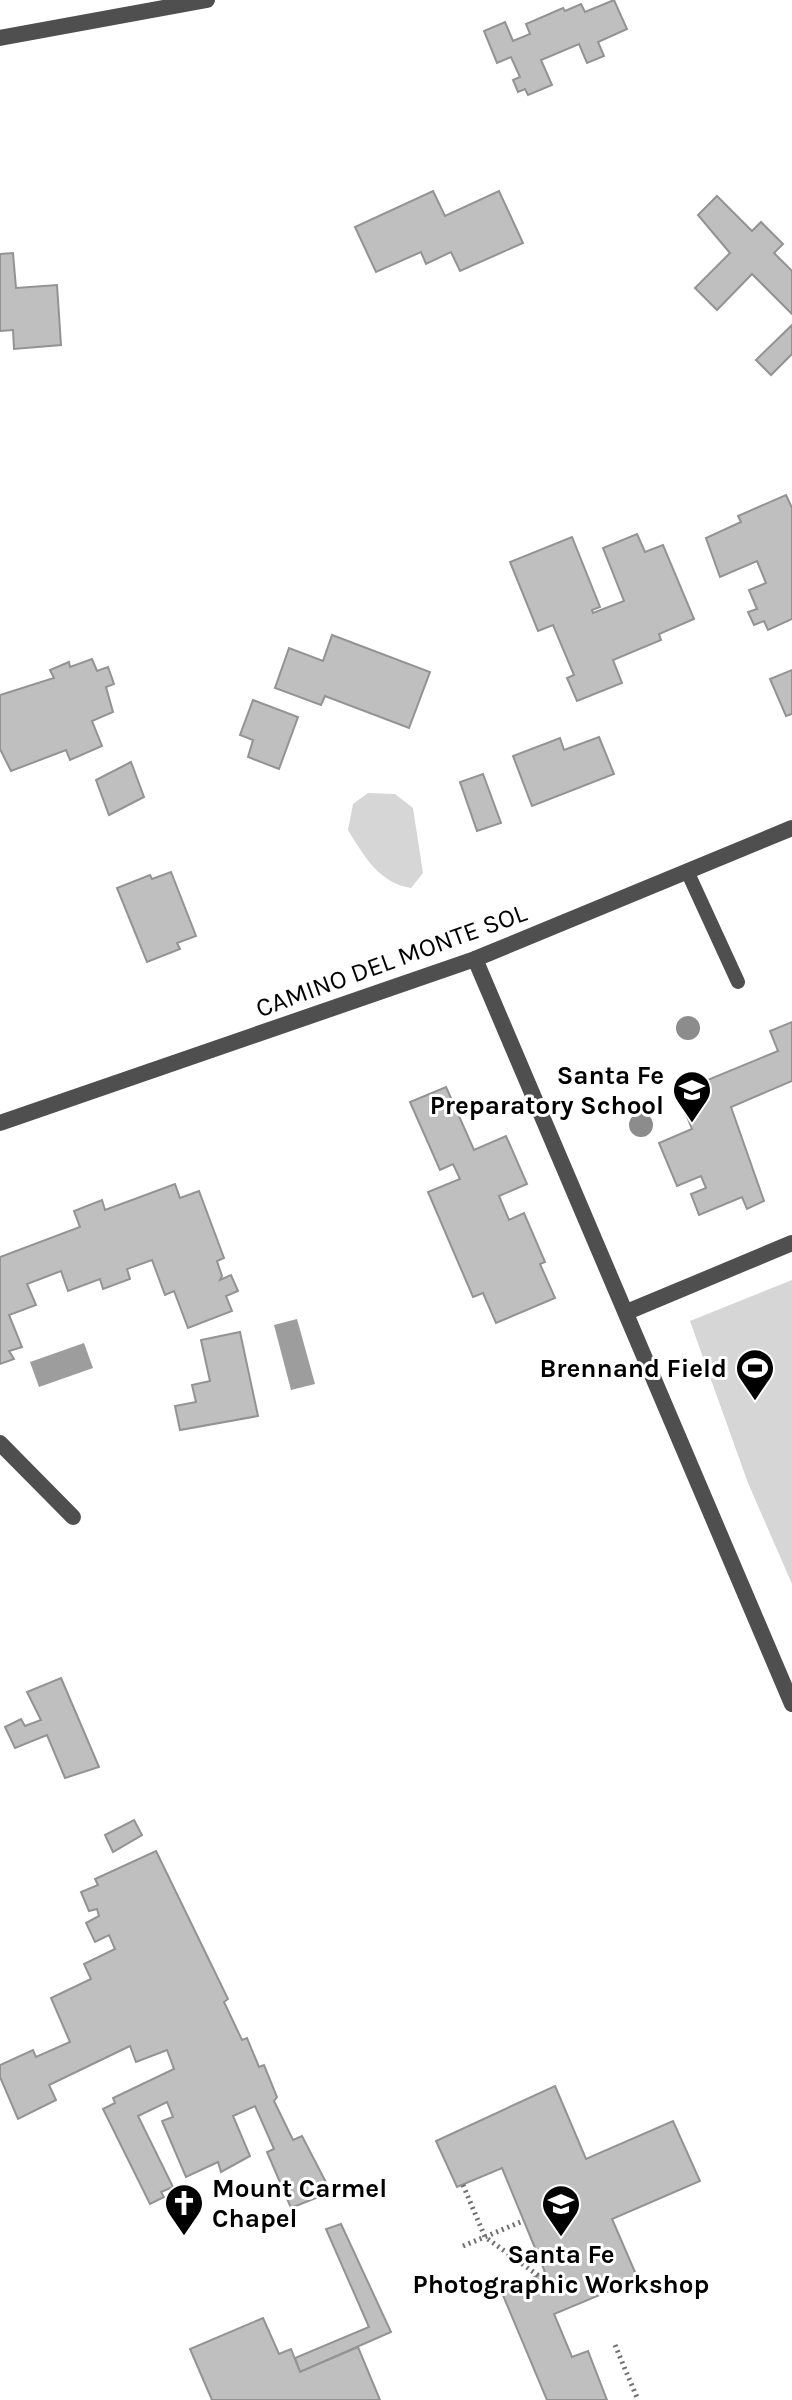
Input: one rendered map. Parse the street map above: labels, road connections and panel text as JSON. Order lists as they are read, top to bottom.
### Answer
{
  "streets": {
    "street": ["CAMINO DEL MONTE SOL"]
  },
  "places": {
    "school or university": ["Santa Fe Preparatory School", "Santa Fe Photographic Workshop"],
    "sports": ["Brennand Field"],
    "church": ["Mount Carmel Chapel"]
  }
}
